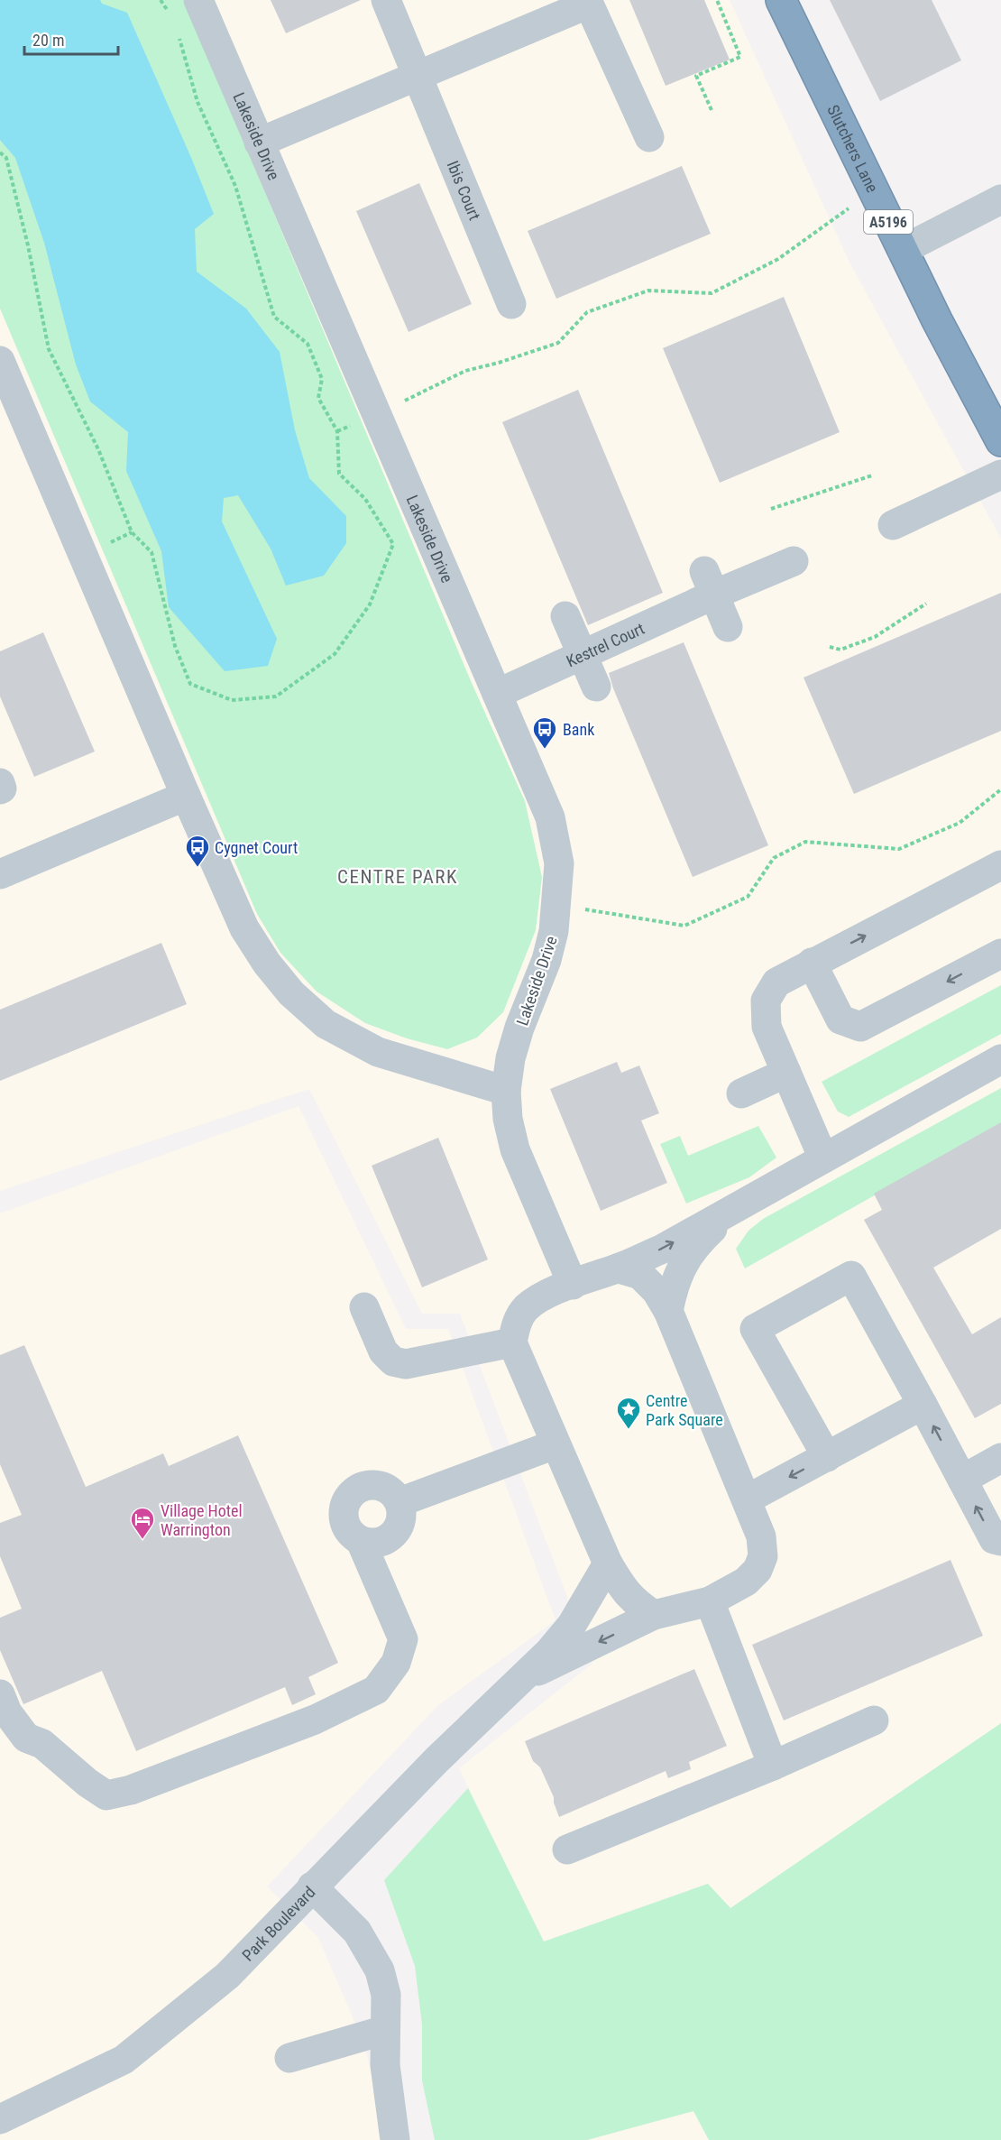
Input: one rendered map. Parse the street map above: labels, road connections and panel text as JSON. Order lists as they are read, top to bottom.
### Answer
{
  "streets": {
    "highway": ["Slutchers Lane", "A5196"],
    "street": [
      "Lakeside Drive",
      "Ibis Court",
      "Kestrel Court",
      "Park Boulevard"
    ]
  },
  "crossings": [
    ["Lakeside Drive", "Kestrel Court"]
  ],
  "districts": ["CENTRE PARK"],
  "places": {
    "bus stop": ["Bank", "Cygnet Court"],
    "place": ["Centre Park Square"],
    "hotel": ["Village Hotel Warrington"]
  },
  "scale_bar": "20 m"
}
